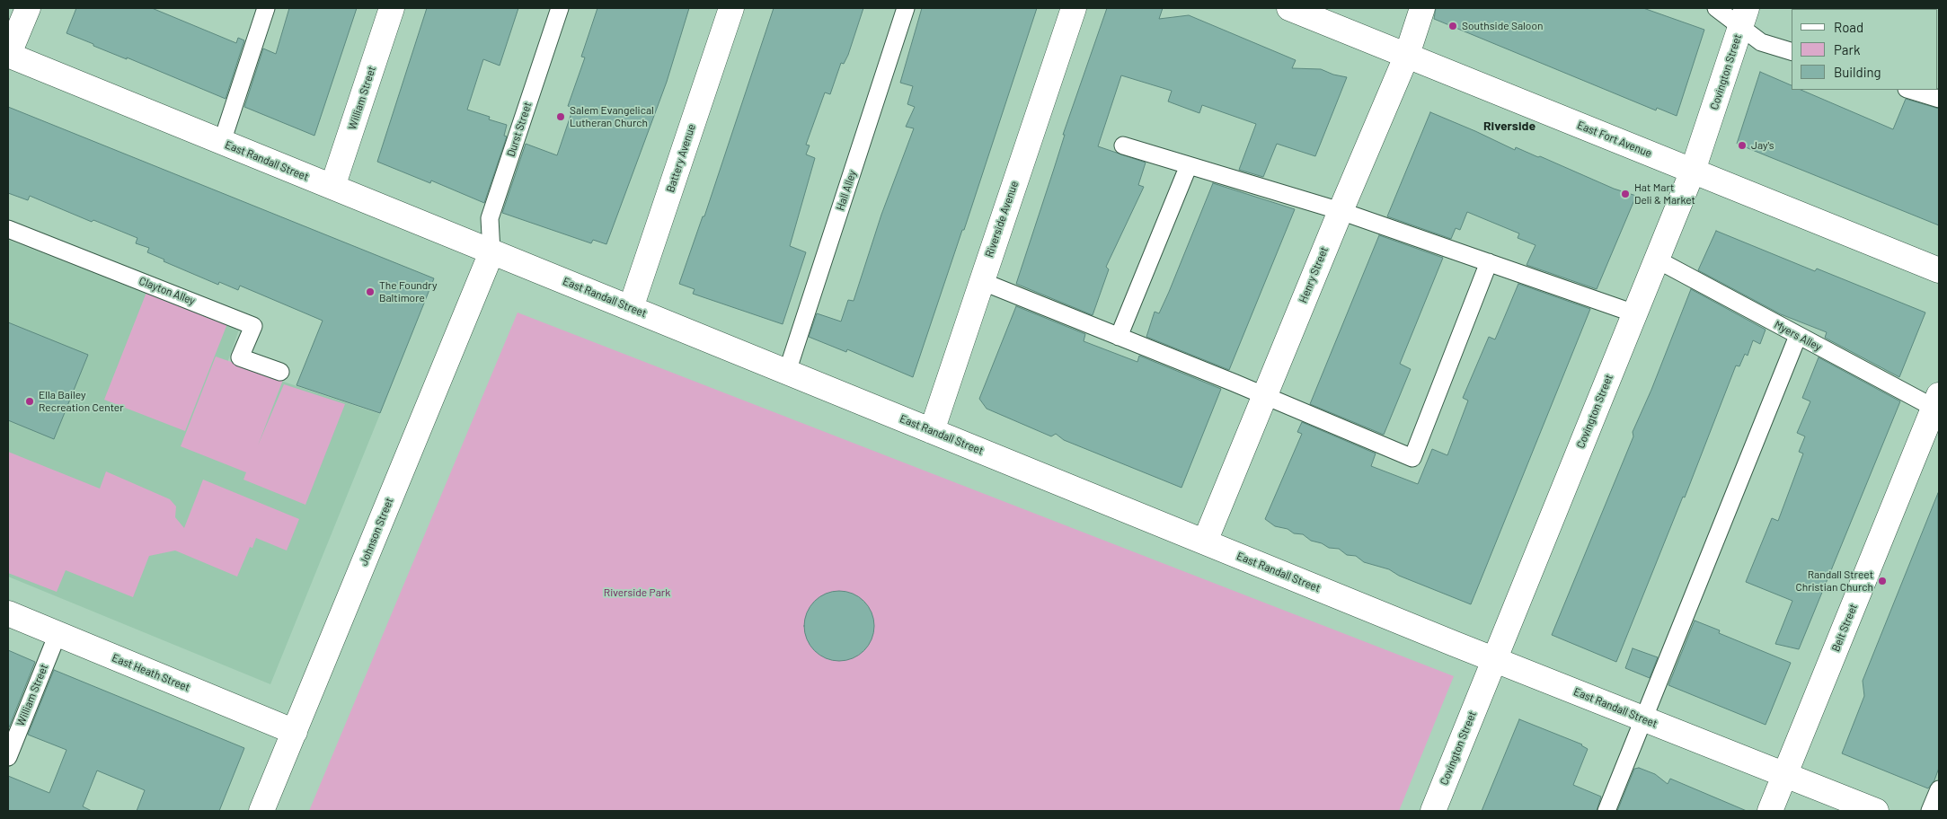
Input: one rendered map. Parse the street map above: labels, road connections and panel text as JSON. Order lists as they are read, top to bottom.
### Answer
{
  "streets": {
    "street": [
      "Covington Street",
      "William Street",
      "East Fort Avenue",
      "Battery Avenue",
      "East Randall Street",
      "Riverside Avenue",
      "Henry Street",
      "Johnson Street",
      "Belt Street",
      "East Heath Street"
    ],
    "lane": [
      "Durst Street",
      "Hall Alley",
      "Clayton Alley",
      "Myers Alley"
    ]
  },
  "crossings": [
    ["Covington Street", "East Fort Avenue"],
    ["Covington Street", "East Randall Street"],
    ["Covington Street", "Myers Alley"],
    ["William Street", "East Randall Street"],
    ["William Street", "East Heath Street"],
    ["Durst Street", "East Randall Street"],
    ["Durst Street", "Johnson Street"],
    ["East Fort Avenue", "Henry Street"],
    ["Battery Avenue", "East Randall Street"],
    ["East Randall Street", "Hall Alley"],
    ["East Randall Street", "Riverside Avenue"],
    ["East Randall Street", "Henry Street"],
    ["East Randall Street", "Johnson Street"],
    ["East Randall Street", "Belt Street"],
    ["Myers Alley", "Belt Street"],
    ["Johnson Street", "East Heath Street"]
  ],
  "districts": ["Riverside"],
  "parks": ["Riverside Park"],
  "places": [
    "Southside Saloon",
    "Salem Evangelical Lutheran Church",
    "Jay's",
    "Hat Mart Deli & Market",
    "The Foundry Baltimore",
    "Ella Bailey Recreation Center",
    "Randall Street Christian Church"
  ],
  "legend": ["Road", "Park", "Building"]
}
